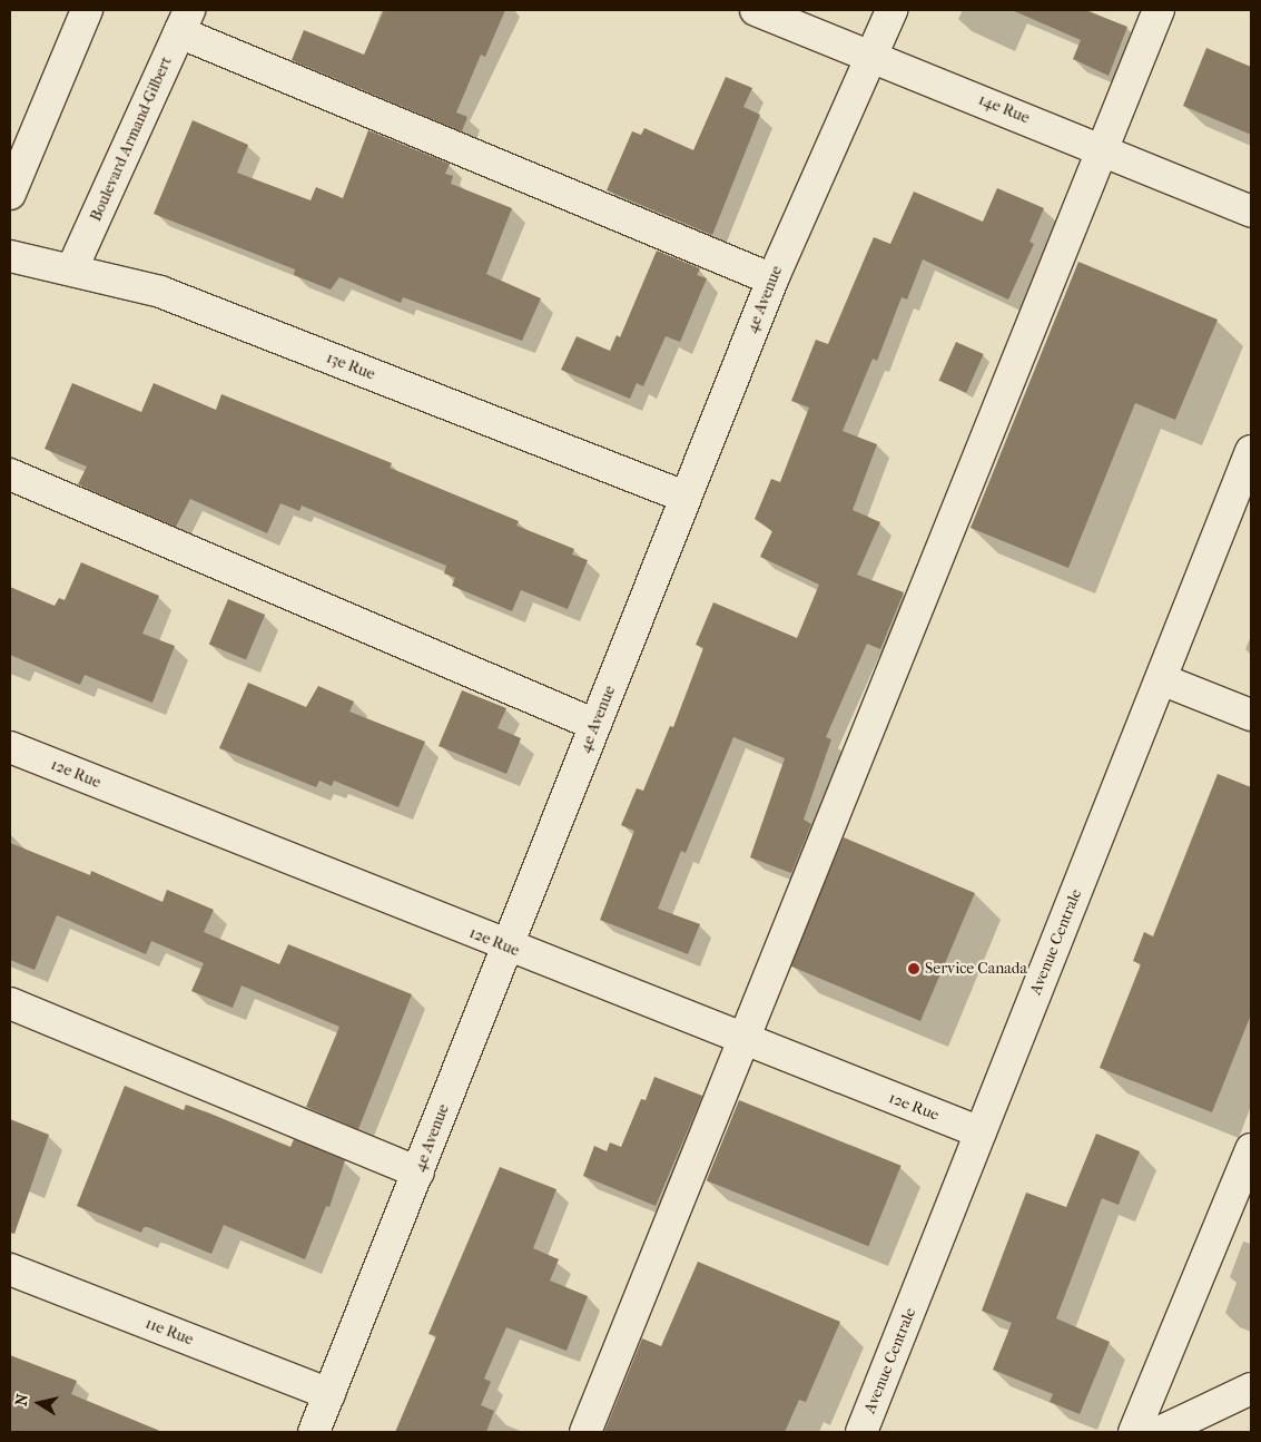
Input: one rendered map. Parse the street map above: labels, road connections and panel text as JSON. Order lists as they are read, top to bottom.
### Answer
{
  "streets": {
    "street": [
      "14e Rue",
      "Boulevard Armand-Gilbert",
      "4e Avenue",
      "13e Rue",
      "12e Rue",
      "Avenue Centrale",
      "11e Rue"
    ]
  },
  "crossings": [
    ["14e Rue", "4e Avenue"],
    ["Boulevard Armand-Gilbert", "13e Rue"],
    ["4e Avenue", "13e Rue"],
    ["4e Avenue", "12e Rue"],
    ["4e Avenue", "11e Rue"],
    ["12e Rue", "Avenue Centrale"]
  ],
  "places": ["Service Canada"],
  "north": "left"
}
